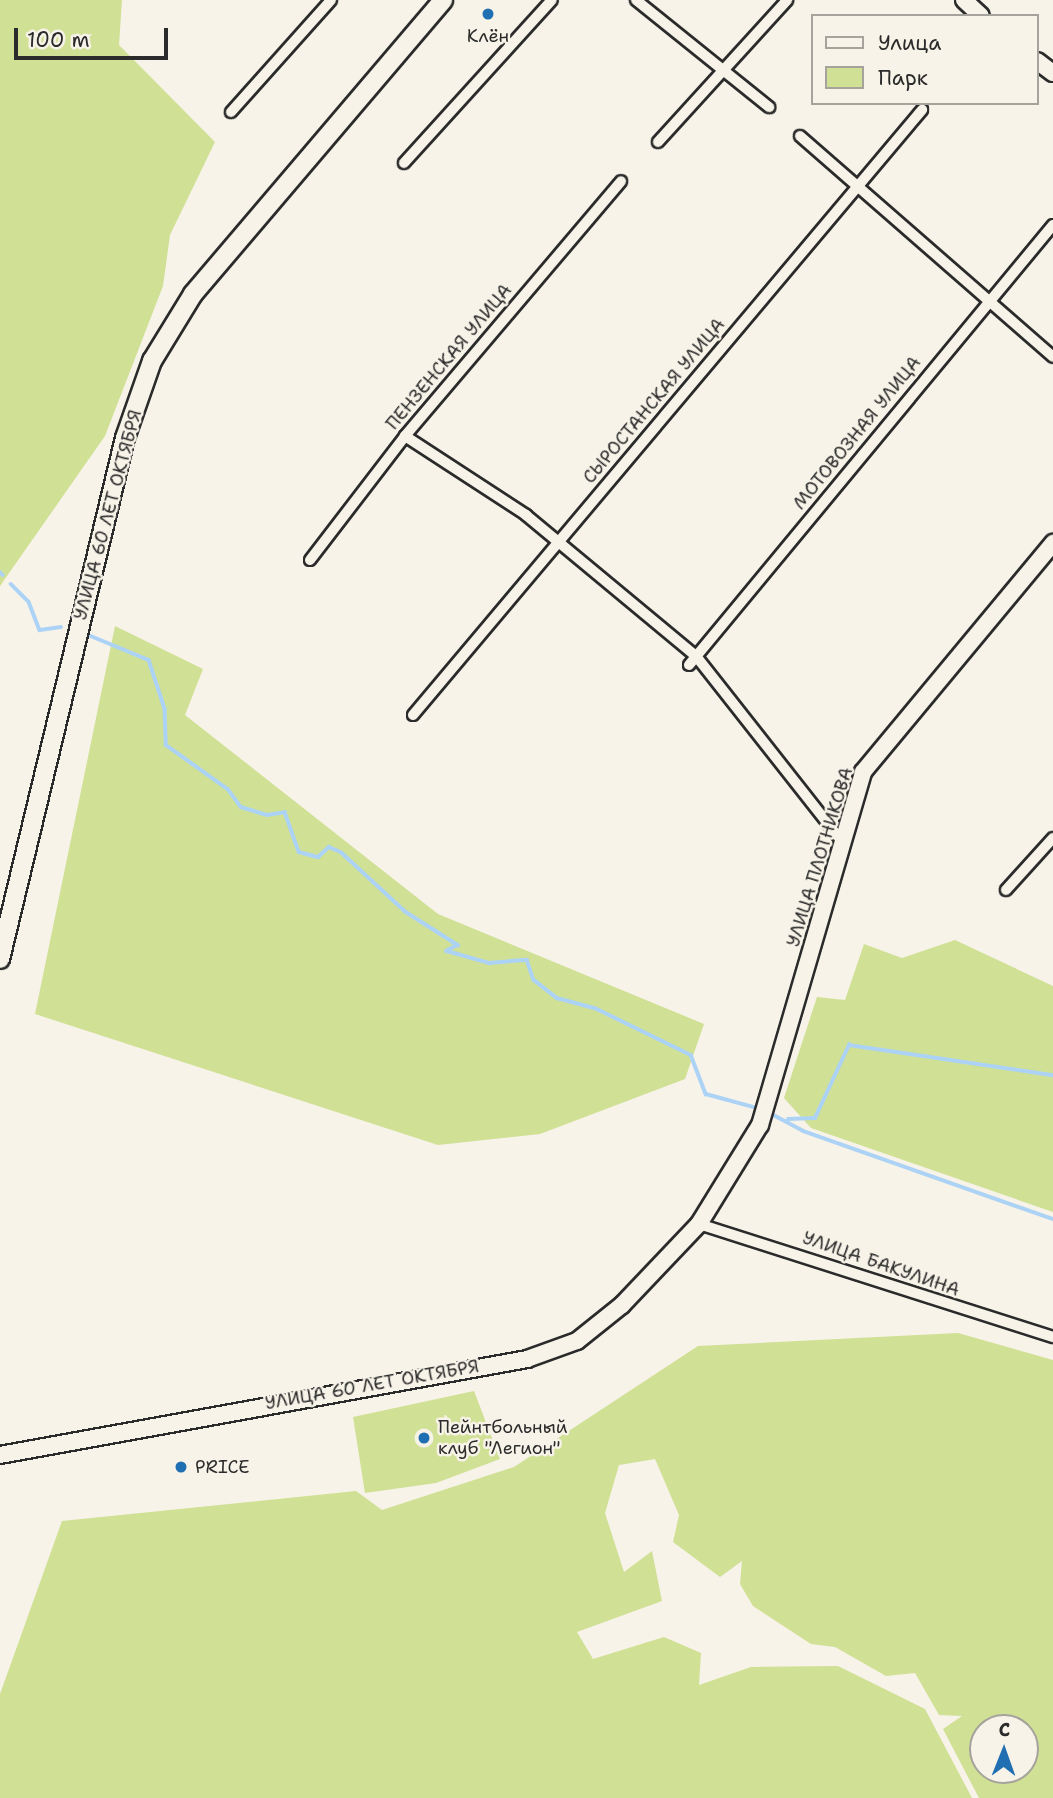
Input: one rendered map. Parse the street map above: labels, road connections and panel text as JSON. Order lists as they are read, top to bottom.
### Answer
{
  "streets": {
    "main road": ["УЛИЦА 60 ЛЕТ ОКТЯБРЯ"],
    "street": [
      "ПЕНЗЕНСКАЯ УЛИЦА",
      "СЫРОСТАНСКАЯ УЛИЦА",
      "МОТОВОЗНАЯ УЛИЦА",
      "УЛИЦА ПЛОТНИКОВА",
      "УЛИЦА БАКУЛИНА"
    ]
  },
  "crossings": [
    ["УЛИЦА 60 ЛЕТ ОКТЯБРЯ", "УЛИЦА ПЛОТНИКОВА"],
    ["УЛИЦА 60 ЛЕТ ОКТЯБРЯ", "УЛИЦА БАКУЛИНА"],
    ["УЛИЦА ПЛОТНИКОВА", "УЛИЦА БАКУЛИНА"]
  ],
  "places": ["Клён", "Пейнтбольный клуб \"Легион\"", "PRICE"],
  "legend": ["Улица", "Парк"],
  "scale_bar": "100 m",
  "north": "top"
}
